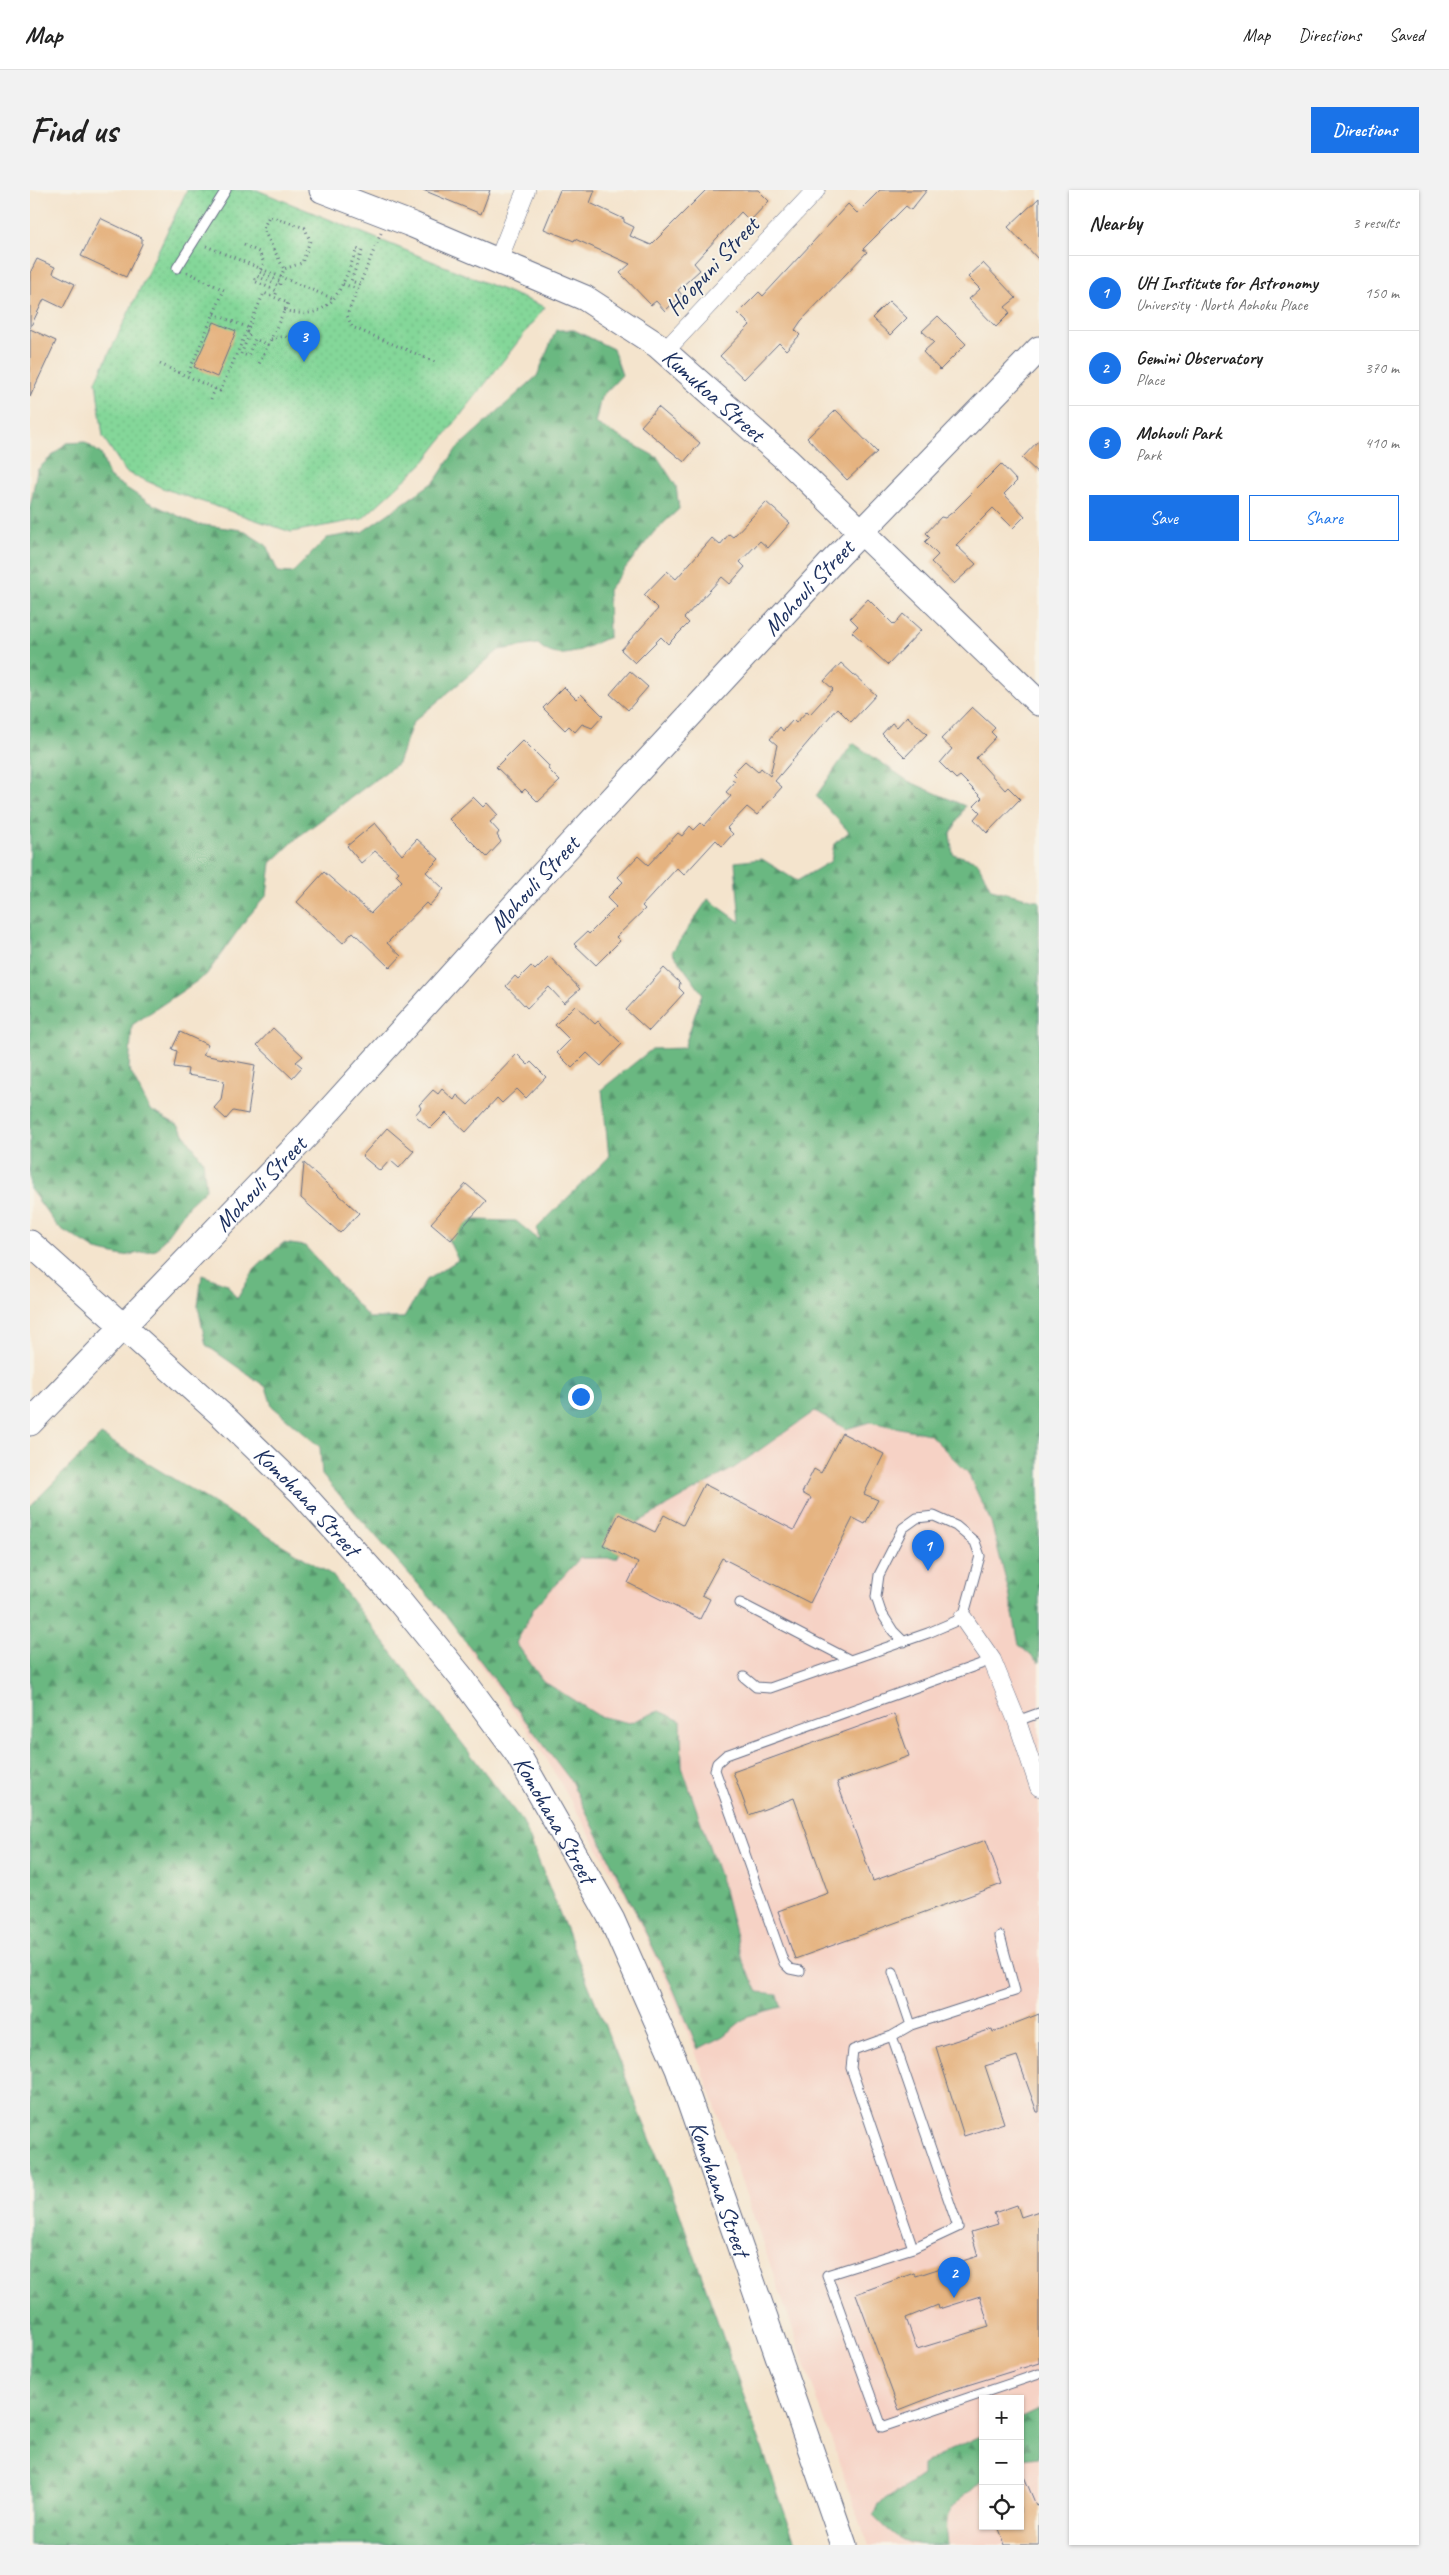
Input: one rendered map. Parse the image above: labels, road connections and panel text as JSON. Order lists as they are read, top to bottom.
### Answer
{
  "streets": {
    "street": [
      "Ho'opuni Street",
      "Kumukoa Street",
      "Mohouli Street",
      "Komohana Street"
    ]
  },
  "crossings": [
    ["Ho'opuni Street", "Kumukoa Street"],
    ["Kumukoa Street", "Mohouli Street"],
    ["Mohouli Street", "Komohana Street"]
  ],
  "page": {
    "header": "Map",
    "nav": ["Map", "Directions", "Saved"],
    "buttons": [
      "Directions",
      ["Save", "Share"]
    ],
    "title": "Find us",
    "heading": ["Nearby", "3 results"],
    "list": [
      {
        "mark": "1",
        "name": "UH Institute for Astronomy",
        "note": "University · North Aohoku Place",
        "value": "150 m"
      },
      {
        "mark": "2",
        "name": "Gemini Observatory",
        "note": "Place",
        "value": "370 m"
      },
      {
        "mark": "3",
        "name": "Mohouli Park",
        "note": "Park",
        "value": "410 m"
      }
    ],
    "pins": ["3", "1", "2"],
    "map_buttons": ["+", "−"]
  }
}
